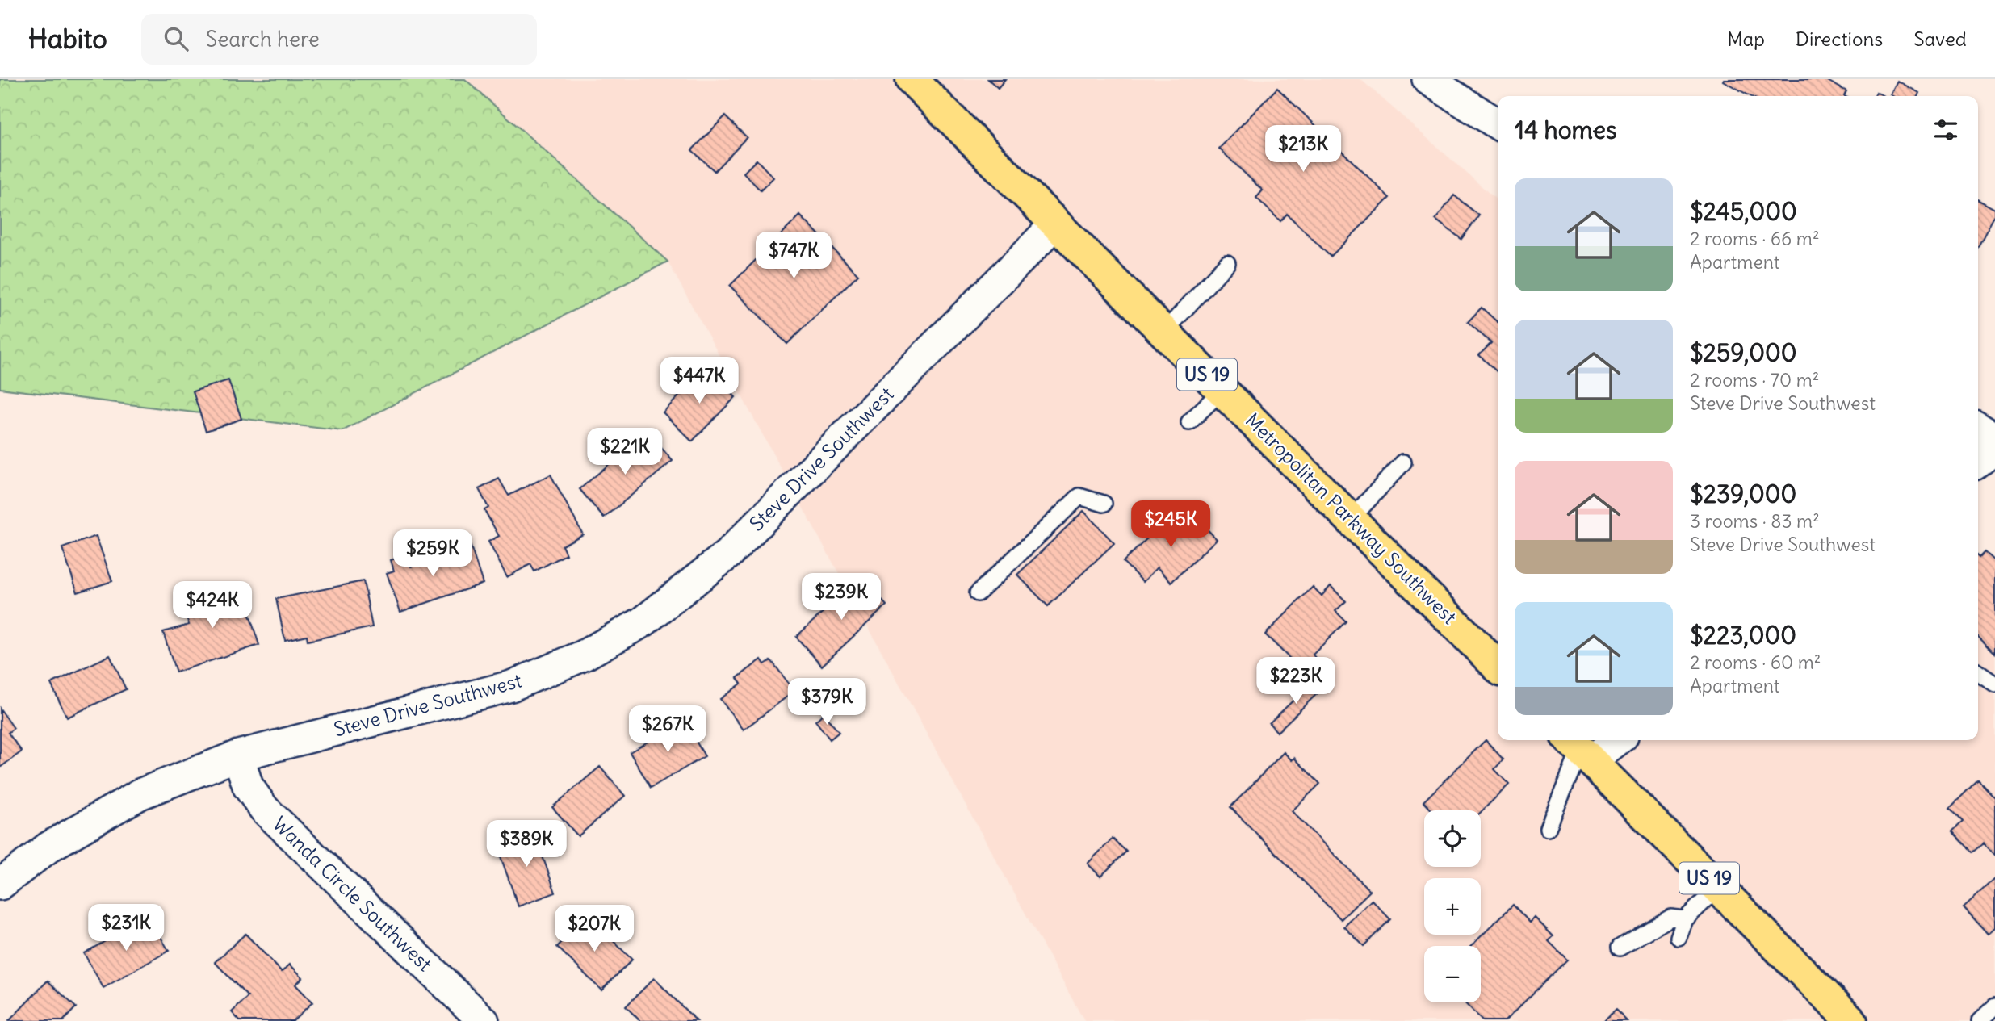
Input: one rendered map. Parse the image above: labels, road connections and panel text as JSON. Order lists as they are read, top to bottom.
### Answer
{
  "streets": {
    "main road": ["US 19", "Metropolitan Parkway Southwest"],
    "street": ["Steve Drive Southwest", "Wanda Circle Southwest"]
  },
  "crossings": [
    ["Steve Drive Southwest", "Metropolitan Parkway Southwest"],
    ["Steve Drive Southwest", "Wanda Circle Southwest"]
  ],
  "page": {
    "header": "Habito",
    "search": "Search here",
    "nav": ["Map", "Directions", "Saved"],
    "heading": "14 homes",
    "price": [
      "$213K",
      "$747K",
      "$447K",
      "$221K",
      "$245K",
      "$259K",
      "$239K",
      "$424K",
      "$223K",
      "$379K",
      "$267K",
      "$389K",
      "$231K",
      "$207K"
    ],
    "list": [
      {
        "name": "$245,000",
        "note": "2 rooms · 66 m² · Apartment"
      },
      {
        "name": "$259,000",
        "note": "2 rooms · 70 m² · Steve Drive Southwest"
      },
      {
        "name": "$239,000",
        "note": "3 rooms · 83 m² · Steve Drive Southwest"
      },
      {
        "name": "$223,000",
        "note": "2 rooms · 60 m² · Apartment"
      }
    ],
    "map_buttons": ["+", "−"]
  }
}
